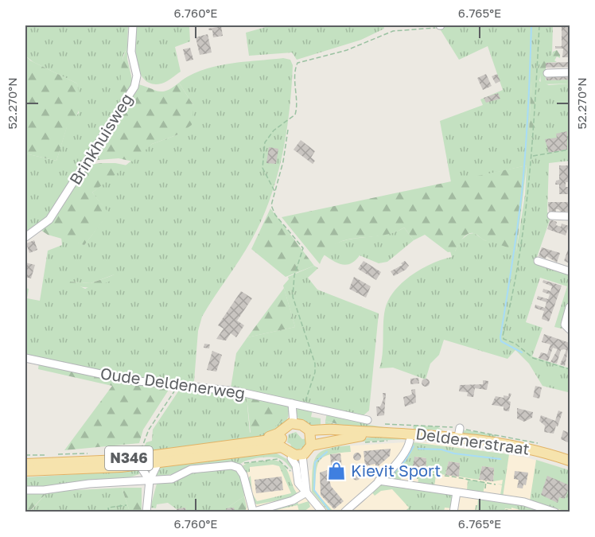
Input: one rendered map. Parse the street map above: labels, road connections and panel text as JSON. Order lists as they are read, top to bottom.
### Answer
{
  "streets": {
    "main road": ["Deldenerstraat", "N346"],
    "street": ["Brinkhuisweg", "Oude Deldenerweg"]
  },
  "crossings": [
    ["Deldenerstraat", "N346"]
  ],
  "places": {
    "shop": ["Kievit Sport"]
  },
  "coordinates": ["6.760°E", "6.765°E", "52.270°N"]
}
